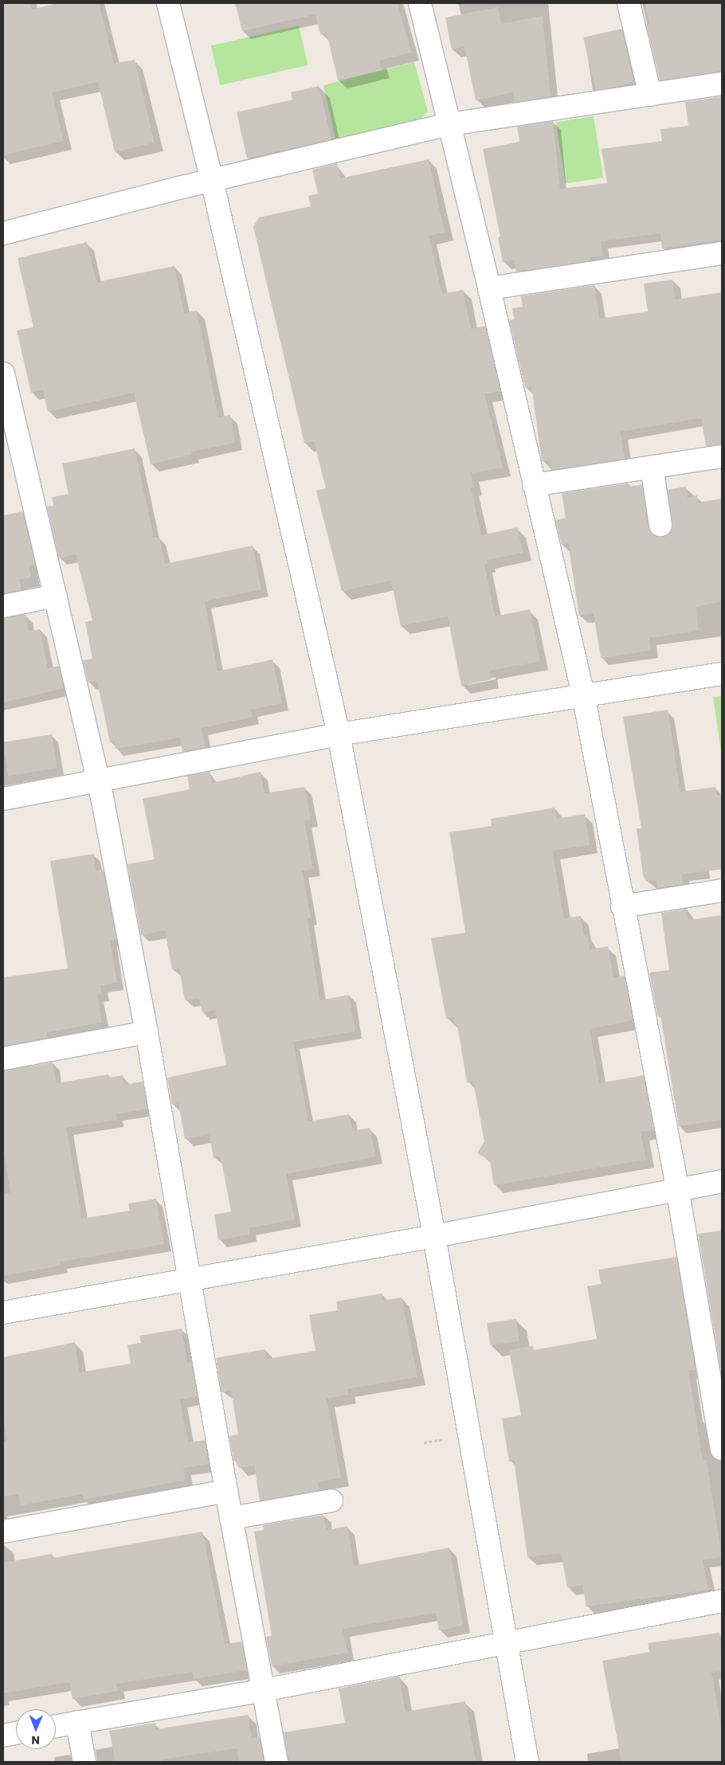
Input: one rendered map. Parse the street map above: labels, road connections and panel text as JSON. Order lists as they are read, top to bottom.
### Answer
{
  "north": "bottom"
}
